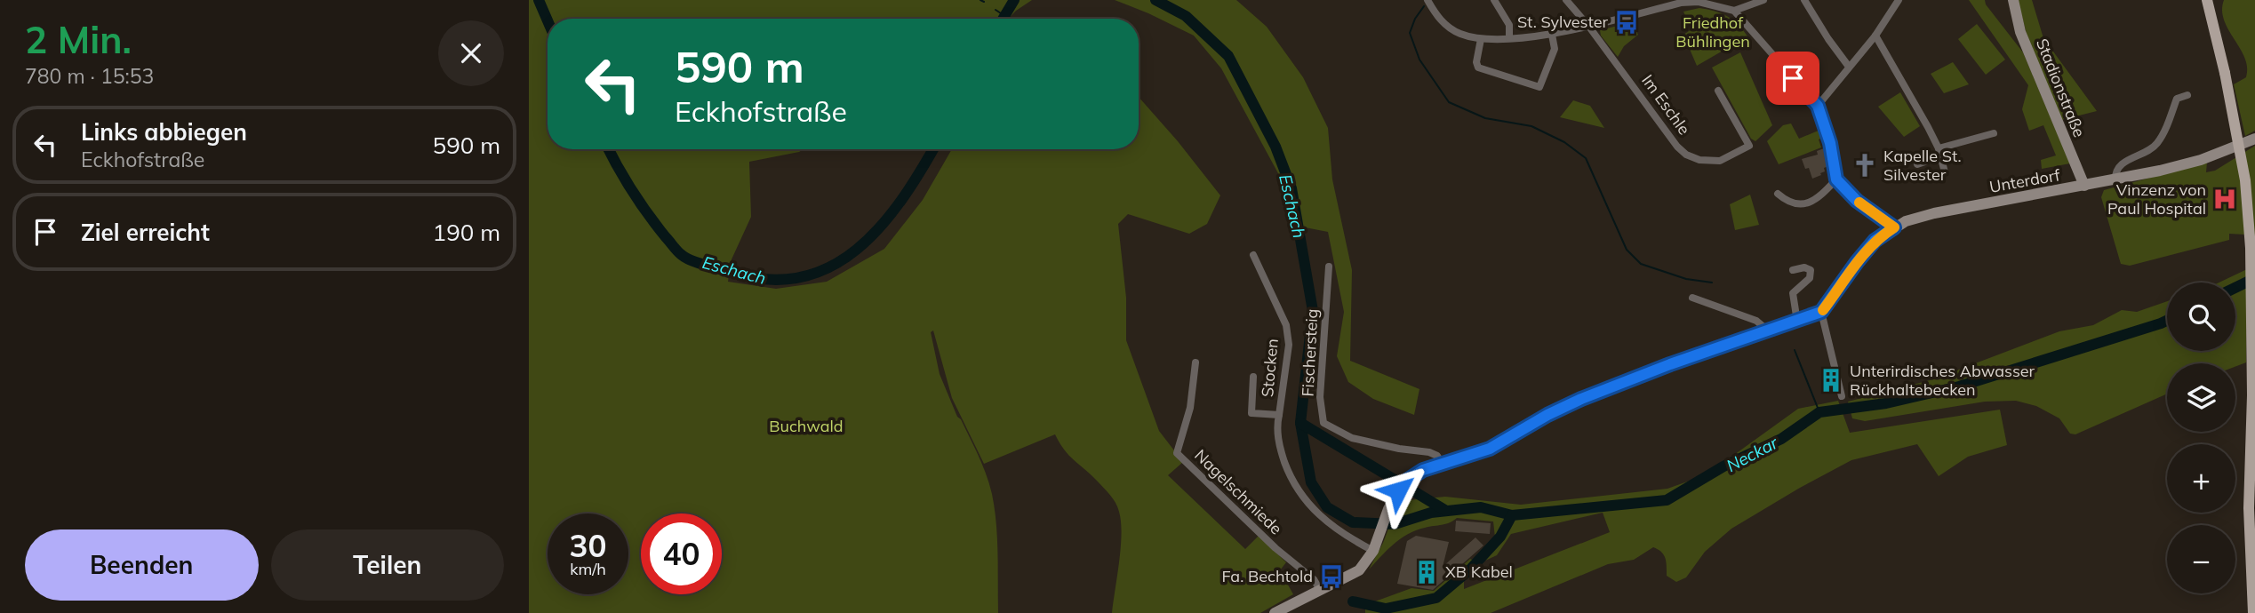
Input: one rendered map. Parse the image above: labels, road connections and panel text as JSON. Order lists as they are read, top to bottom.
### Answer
{
  "streets": {
    "street": [
      "Stadionstraße",
      "Im Eschle",
      "Unterdorf",
      "Fischersteig",
      "Stocken",
      "Nagelschmiede"
    ]
  },
  "crossings": [
    ["Stadionstraße", "Unterdorf"]
  ],
  "water": ["Eschach", "Neckar"],
  "parks": ["Friedhof Bühlingen", "Buchwald"],
  "places": {
    "bus stop": ["St. Sylvester", "Fa. Bechtold"],
    "church": ["Kapelle St. Silvester"],
    "hospital": ["Vinzenz von Paul Hospital"],
    "building": ["Unterirdisches Abwasser Rückhaltebecken", "XB Kabel"]
  },
  "page": {
    "heading": ["2 Min.", "780 m · 15:53"],
    "turn": ["590 m", "Eckhofstraße"],
    "list": [
      {
        "name": "Links abbiegen",
        "note": "Eckhofstraße",
        "value": "590 m"
      },
      {
        "name": "Ziel erreicht",
        "value": "190 m"
      }
    ],
    "map_buttons": ["+", "−"],
    "speed": "30 km/h",
    "limit": "40",
    "buttons": ["Beenden", "Teilen"]
  }
}
